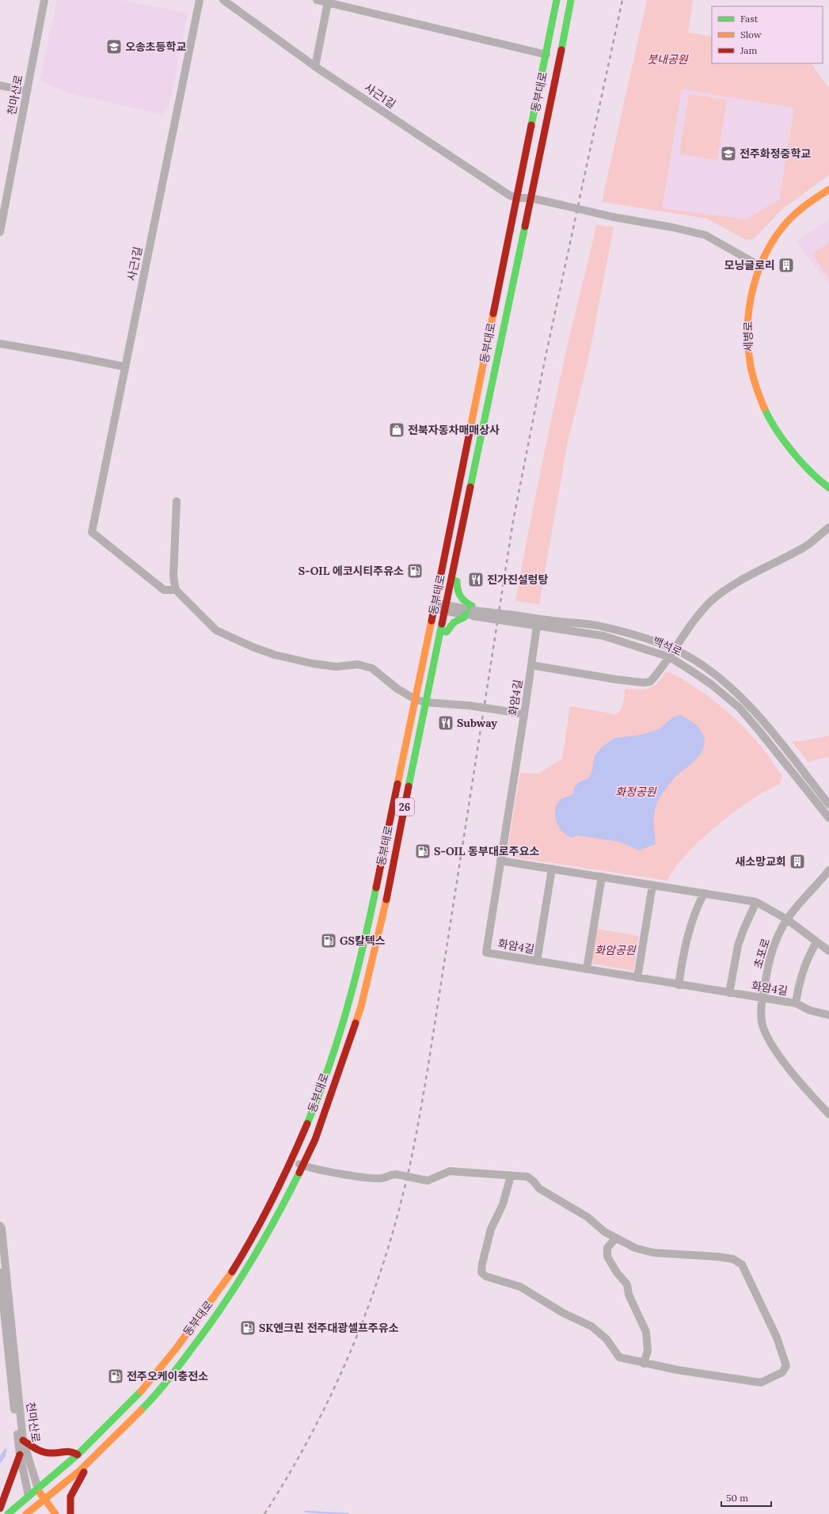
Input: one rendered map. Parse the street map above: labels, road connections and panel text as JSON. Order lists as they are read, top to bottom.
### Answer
{
  "streets": {
    "main road": ["동부대로", "세병로", "26"],
    "street": [
      "천마산로",
      "사근1길",
      "백석로",
      "화암4길",
      "초포로"
    ]
  },
  "crossings": [
    ["동부대로", "천마산로"],
    ["동부대로", "사근1길"],
    ["동부대로", "백석로"],
    ["사근1길", "세병로"],
    ["백석로", "화암4길"],
    ["화암4길", "초포로"]
  ],
  "parks": ["붓내공원", "화정공원", "화암공원"],
  "places": {
    "school or university": ["오송초등학교", "전주화정중학교"],
    "building": ["모닝글로리", "새소망교회"],
    "shop": ["전북자동차매매상사"],
    "fuel station": [
      "S-OIL 에코시티주유소",
      "S-OIL 동부대로주요소",
      "GS칼텍스",
      "SK엔크린 전주대광셀프주유소",
      "전주오케이충전소"
    ],
    "restaurant": ["진가진설렁탕", "Subway"]
  },
  "legend": ["Fast", "Slow", "Jam"],
  "scale_bar": "50 m"
}
